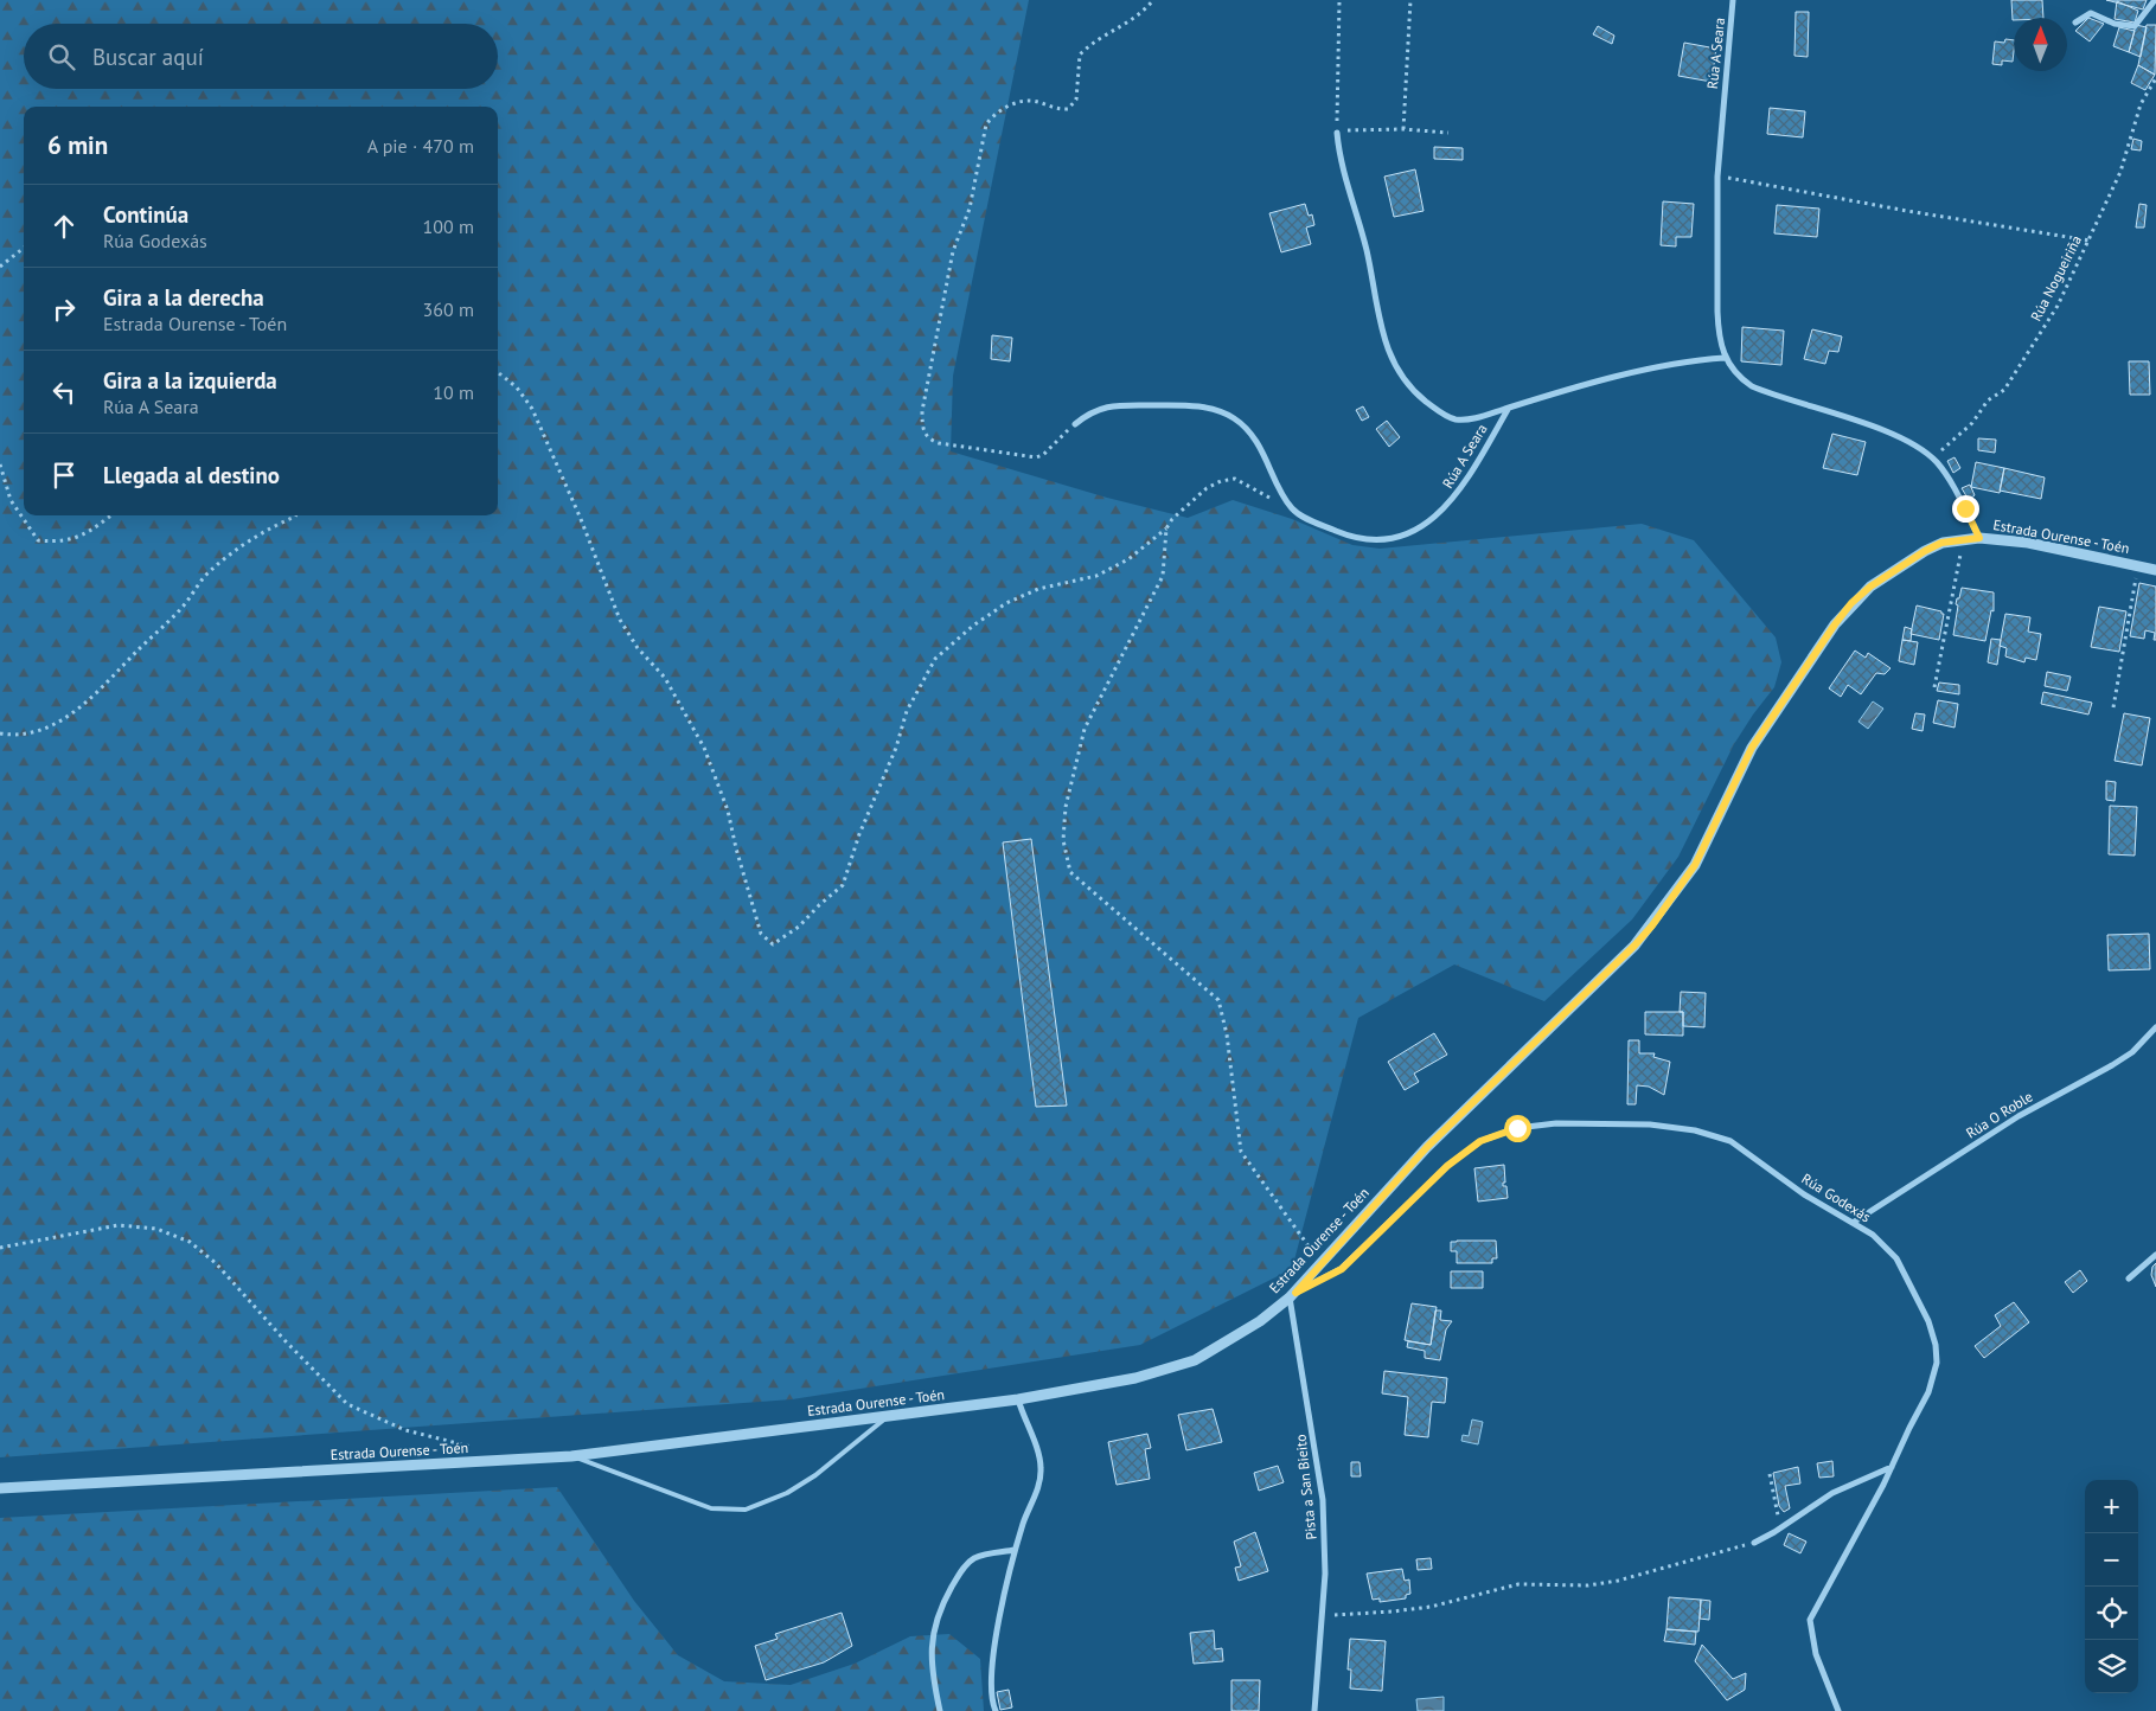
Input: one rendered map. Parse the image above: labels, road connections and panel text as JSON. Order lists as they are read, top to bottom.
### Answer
{
  "streets": {
    "street": [
      "Rúa A Seara",
      "Estrada Ourense - Toén",
      "Rúa O Roble",
      "Rúa Godexás",
      "Pista a San Bieito"
    ],
    "path": ["Rúa Nogueiriña"]
  },
  "crossings": [
    ["Rúa A Seara", "Rúa Nogueiriña"],
    ["Rúa A Seara", "Estrada Ourense - Toén"],
    ["Estrada Ourense - Toén", "Rúa Godexás"],
    ["Estrada Ourense - Toén", "Pista a San Bieito"],
    ["Rúa O Roble", "Rúa Godexás"],
    ["Rúa Godexás", "Pista a San Bieito"]
  ],
  "north": "top",
  "page": {
    "search": "Buscar aquí",
    "heading": ["6 min", "A pie · 470 m"],
    "list": [
      ["Continúa", "Rúa Godexás", "100 m"],
      ["Gira a la derecha", "Estrada Ourense - Toén", "360 m"],
      ["Gira a la izquierda", "Rúa A Seara", "10 m"],
      "Llegada al destino"
    ],
    "map_buttons": ["+", "−"]
  }
}
